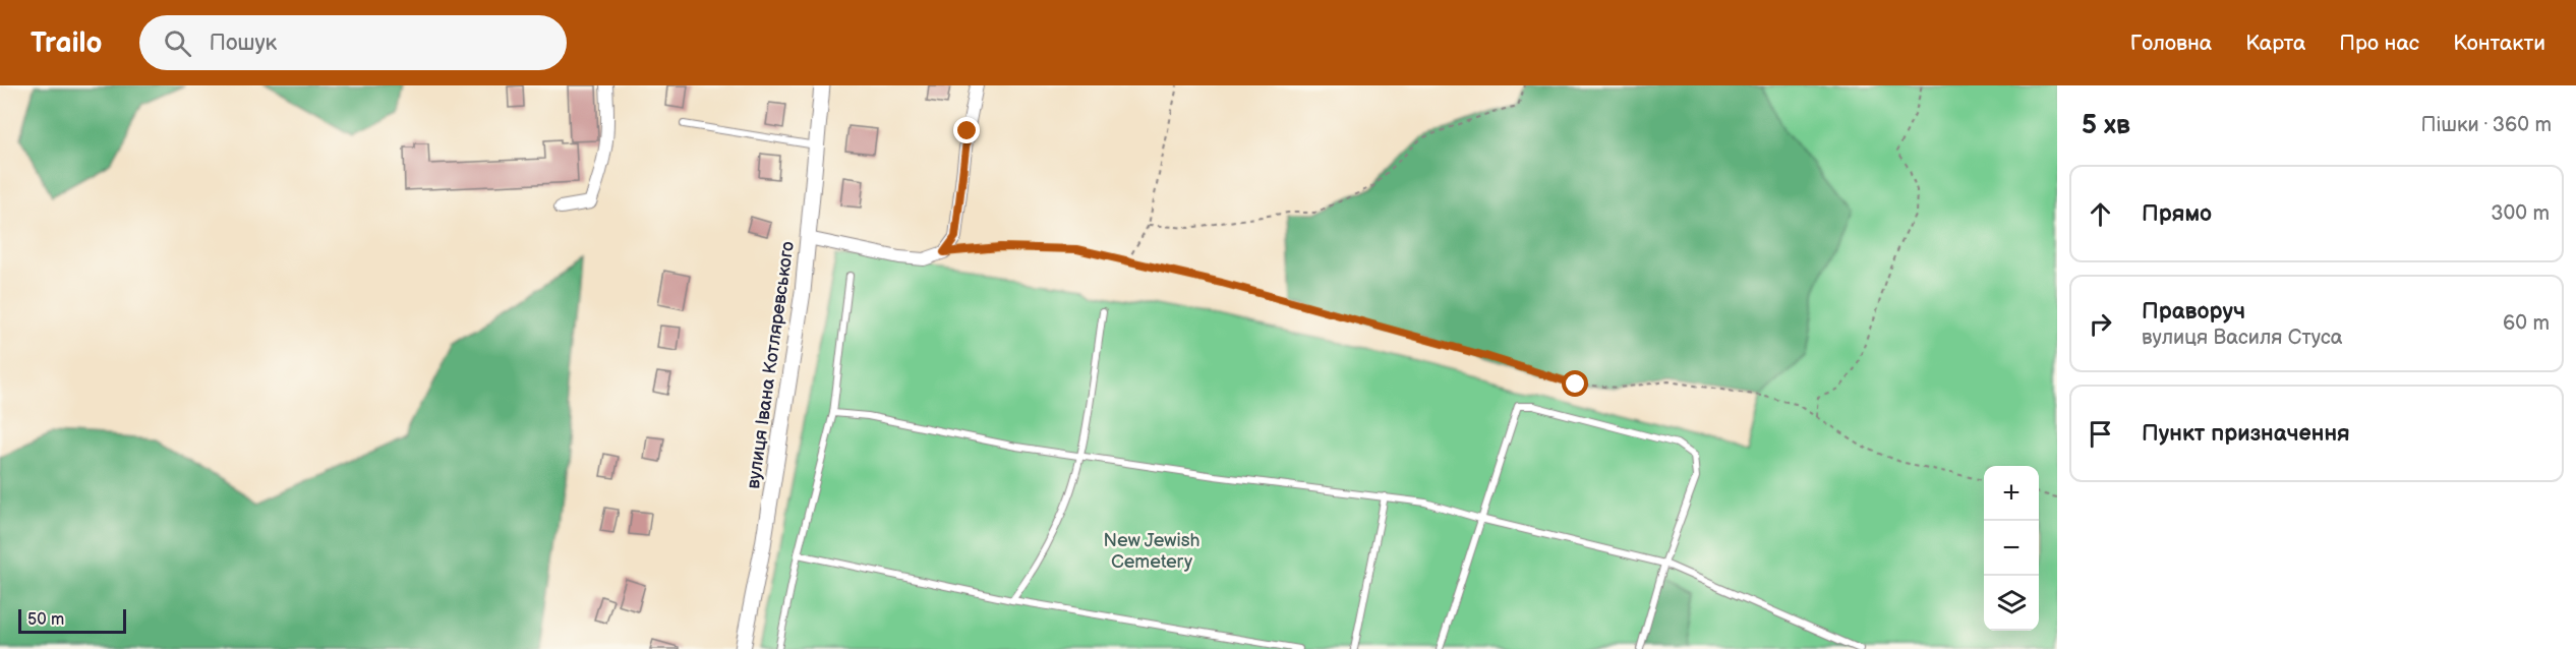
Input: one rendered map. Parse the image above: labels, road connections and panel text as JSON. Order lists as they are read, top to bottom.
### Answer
{
  "streets": {
    "street": ["вулиця Івана Котляревського"]
  },
  "parks": ["New Jewish Cemetery"],
  "scale_bar": "50 m",
  "page": {
    "header": "Trailo",
    "search": "Пошук",
    "nav": [
      "Головна",
      "Карта",
      "Про нас",
      "Контакти"
    ],
    "heading": ["5 хв", "Пішки · 360 m"],
    "list": [
      ["Прямо", "300 m"],
      ["Праворуч", "вулиця Василя Стуса", "60 m"],
      "Пункт призначення"
    ],
    "map_buttons": ["+", "−"],
    "scale": "50 m"
  }
}
